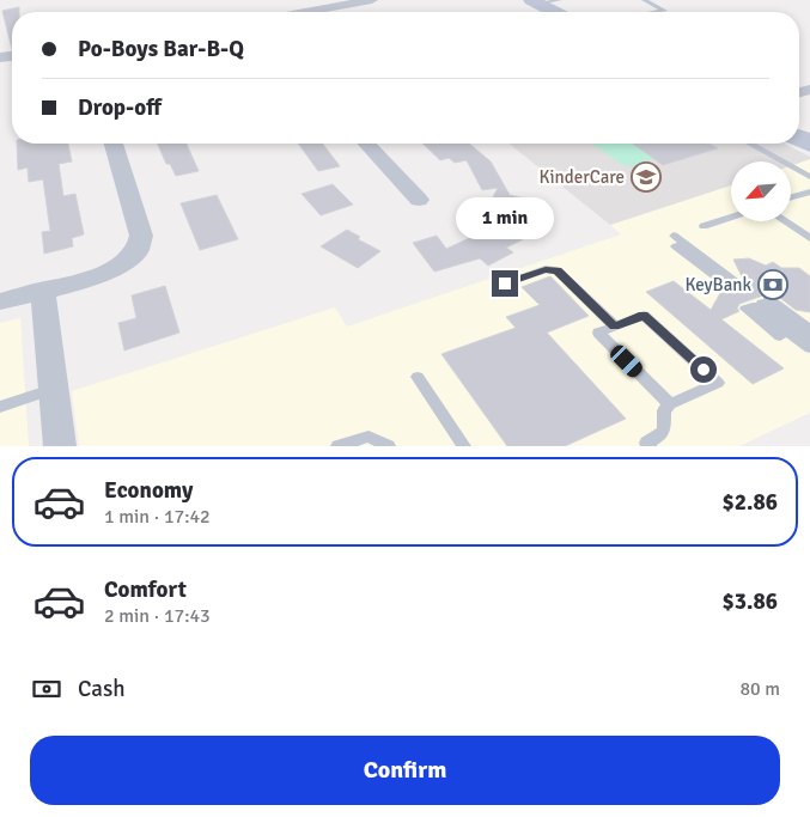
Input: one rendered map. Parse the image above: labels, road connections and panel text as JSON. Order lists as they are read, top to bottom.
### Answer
{
  "places": {
    "school or university": ["KinderCare"],
    "bank": ["KeyBank"]
  },
  "north": "bottom left",
  "page": {
    "banner": ["Po-Boys Bar-B-Q", "Drop-off"],
    "bubble": "1 min",
    "list": [
      {
        "name": "Economy",
        "note": "1 min · 17:42",
        "value": "$2.86"
      },
      {
        "name": "Comfort",
        "note": "2 min · 17:43",
        "value": "$3.86"
      }
    ],
    "pay": ["Cash", "80 m"],
    "buttons": "Confirm"
  }
}
